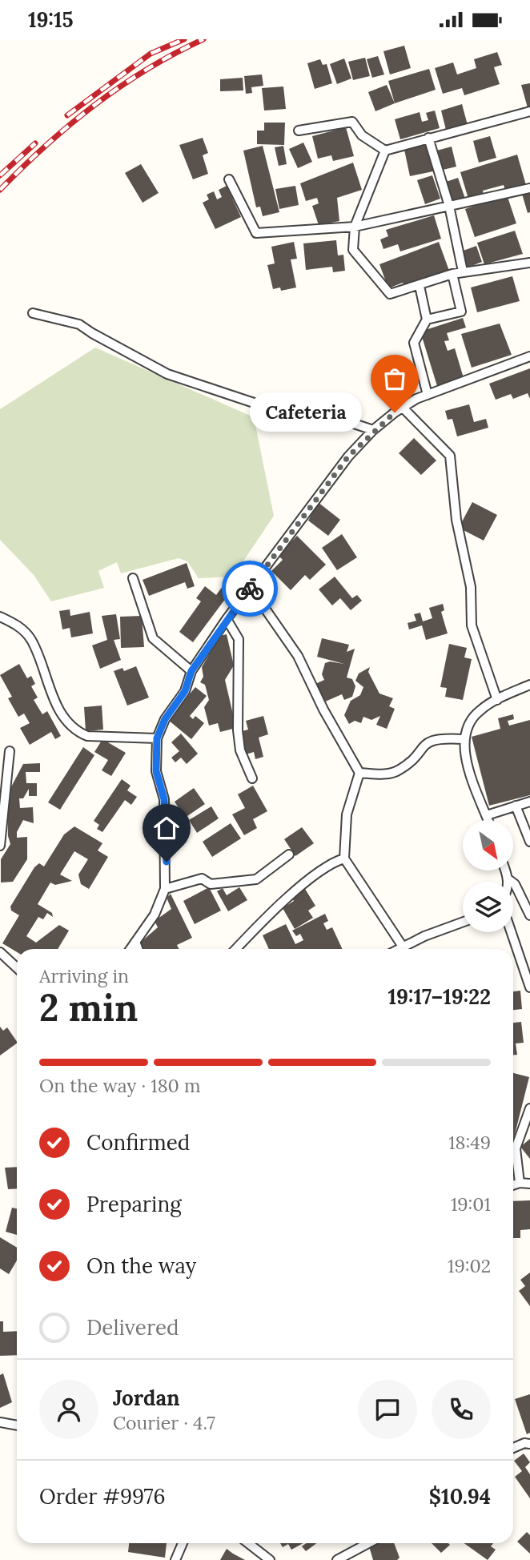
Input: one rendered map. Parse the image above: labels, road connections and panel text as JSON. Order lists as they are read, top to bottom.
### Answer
{
  "places": ["Cafeteria"],
  "north": "bottom right",
  "page": {
    "status": "19:15",
    "bubble": "Cafeteria",
    "heading": ["2 min", "Arriving in", "19:17–19:22"],
    "panel": [
      "Jordan",
      "Courier · 4.7",
      "Order #9976",
      "$10.94"
    ],
    "bar": "On the way · 180 m",
    "list": [
      ["Confirmed", "18:49"],
      ["Preparing", "19:01"],
      ["On the way", "19:02"],
      "Delivered"
    ]
  }
}
